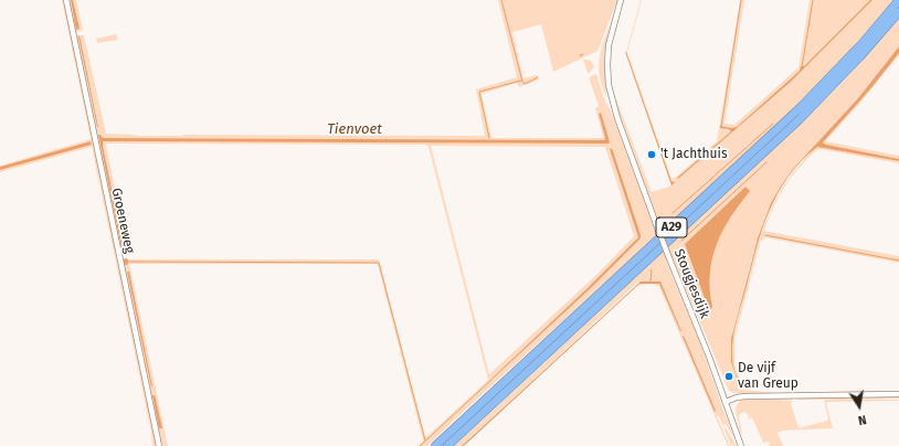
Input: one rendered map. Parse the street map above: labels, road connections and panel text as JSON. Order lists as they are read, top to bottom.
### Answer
{
  "streets": {
    "highway": ["A29"],
    "street": ["Groeneweg", "Stougjesdijk"]
  },
  "water": ["Tienvoet"],
  "places": ["'t Jachthuis", "De vijf van Greup"],
  "north": "bottom"
}
